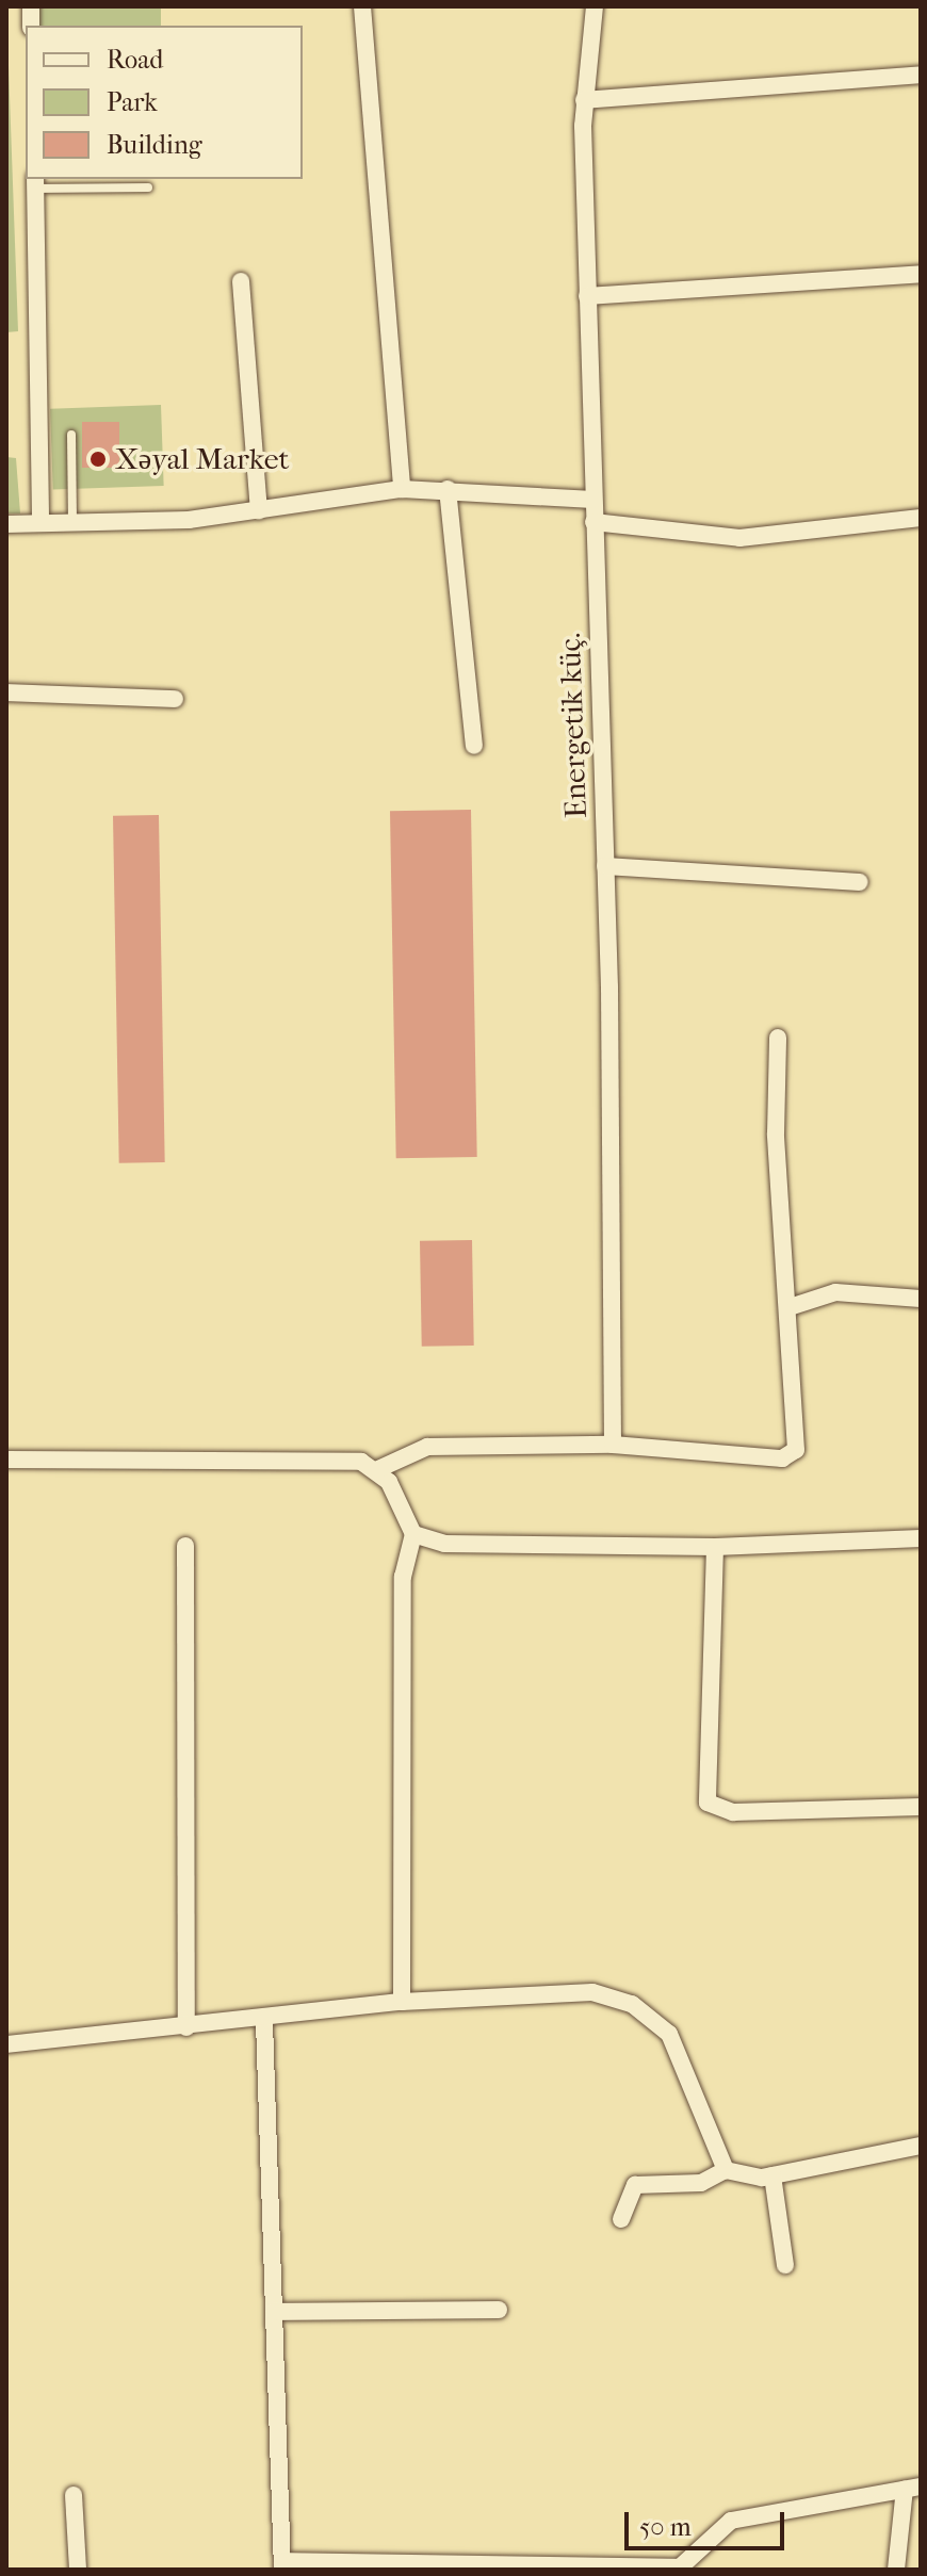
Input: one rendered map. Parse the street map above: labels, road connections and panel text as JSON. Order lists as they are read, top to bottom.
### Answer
{
  "streets": {
    "street": ["Energetik küç."]
  },
  "places": ["Xəyal Market"],
  "legend": ["Road", "Park", "Building"],
  "scale_bar": "50 m"
}
